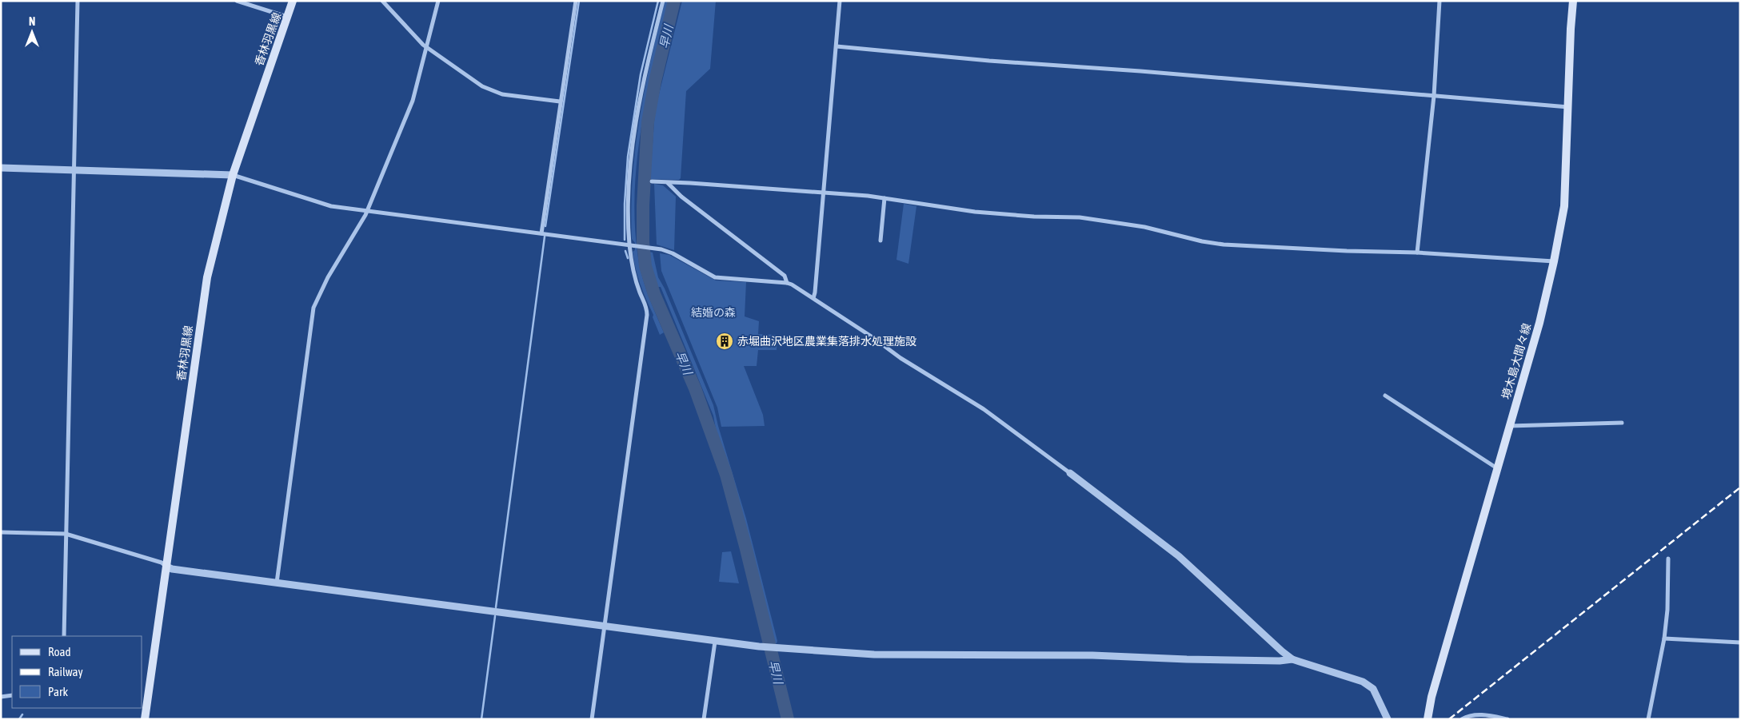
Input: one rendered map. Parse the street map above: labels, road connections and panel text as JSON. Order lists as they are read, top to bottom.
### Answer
{
  "streets": {
    "main road": ["香林羽黒線", "境木島大間々線"]
  },
  "water": ["早川"],
  "parks": ["結婚の森"],
  "places": {
    "building": ["赤堀曲沢地区農業集落排水処理施設"]
  },
  "legend": ["Road", "Railway", "Park"],
  "north": "top"
}
